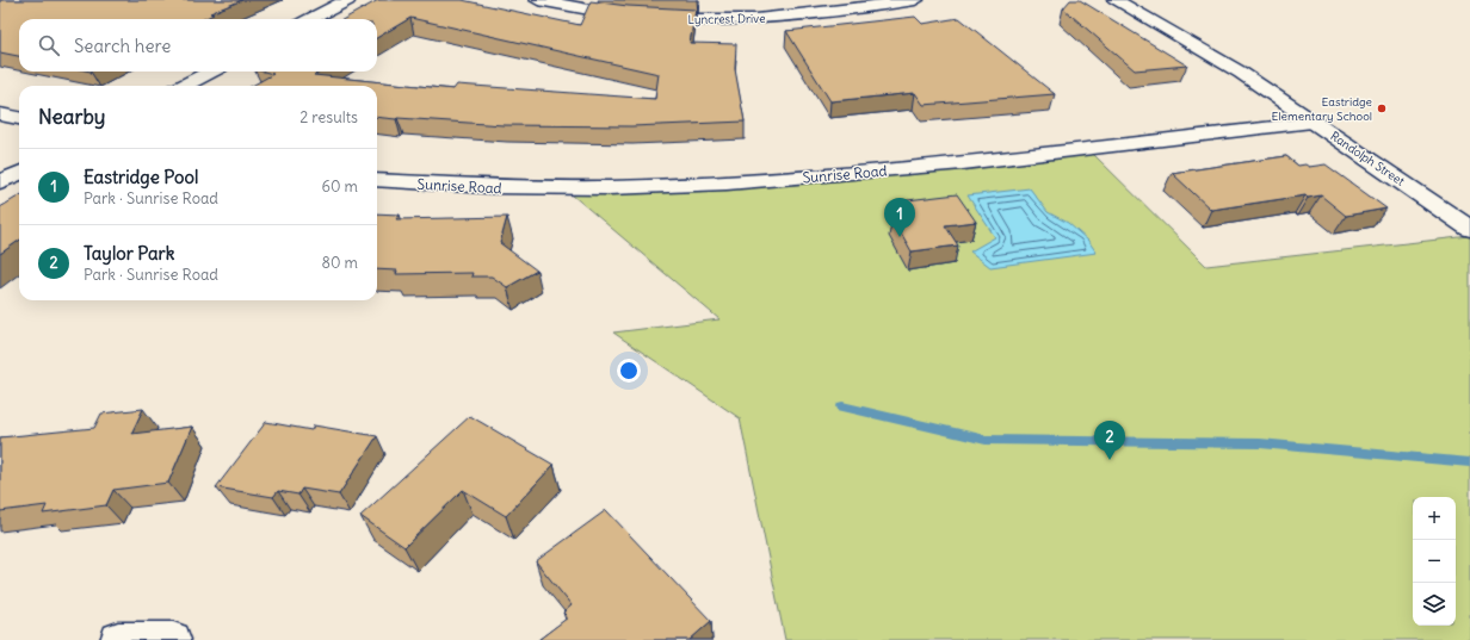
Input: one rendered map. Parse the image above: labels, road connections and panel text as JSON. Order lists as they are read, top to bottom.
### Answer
{
  "streets": {
    "street": ["Lyncrest Drive", "Randolph Street", "Sunrise Road"]
  },
  "crossings": [
    ["Randolph Street", "Sunrise Road"]
  ],
  "places": ["Eastridge Elementary School"],
  "page": {
    "search": "Search here",
    "heading": ["Nearby", "2 results"],
    "list": [
      {
        "mark": "1",
        "name": "Eastridge Pool",
        "note": "Park · Sunrise Road",
        "value": "60 m"
      },
      {
        "mark": "2",
        "name": "Taylor Park",
        "note": "Park · Sunrise Road",
        "value": "80 m"
      }
    ],
    "pins": ["1", "2"],
    "map_buttons": ["+", "−"]
  }
}
